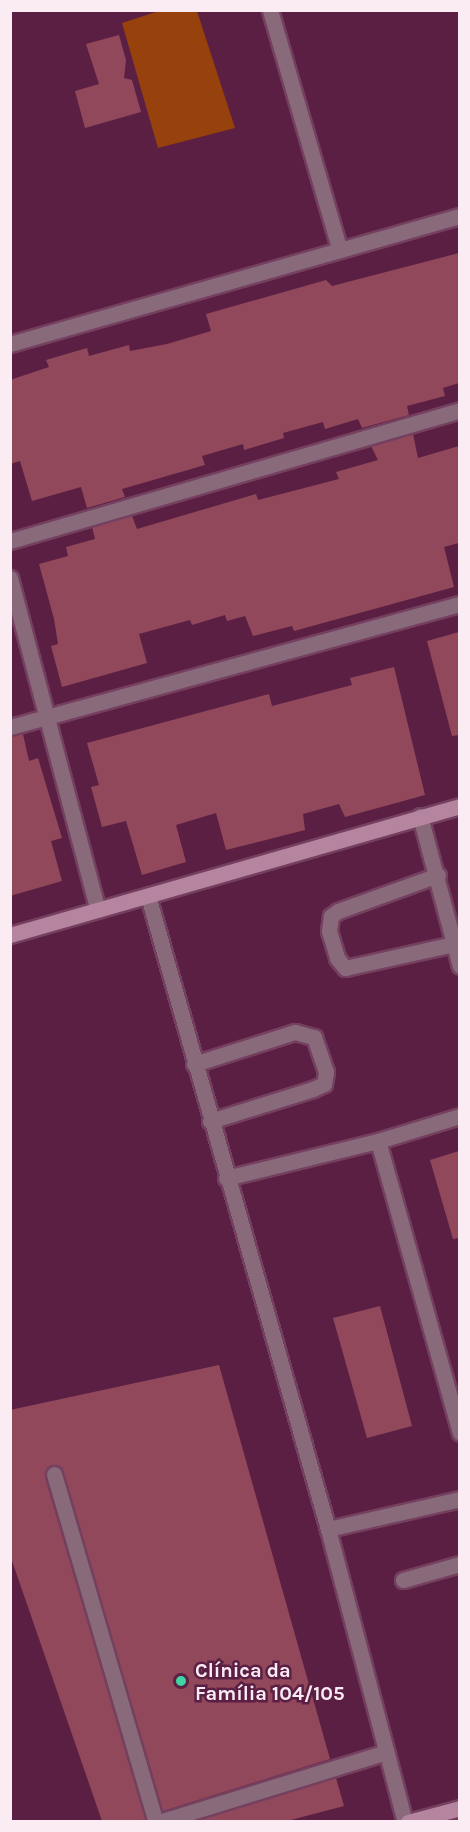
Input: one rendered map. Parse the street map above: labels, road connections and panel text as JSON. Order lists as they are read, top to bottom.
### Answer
{
  "places": ["Clínica da Família 104/105"]
}
